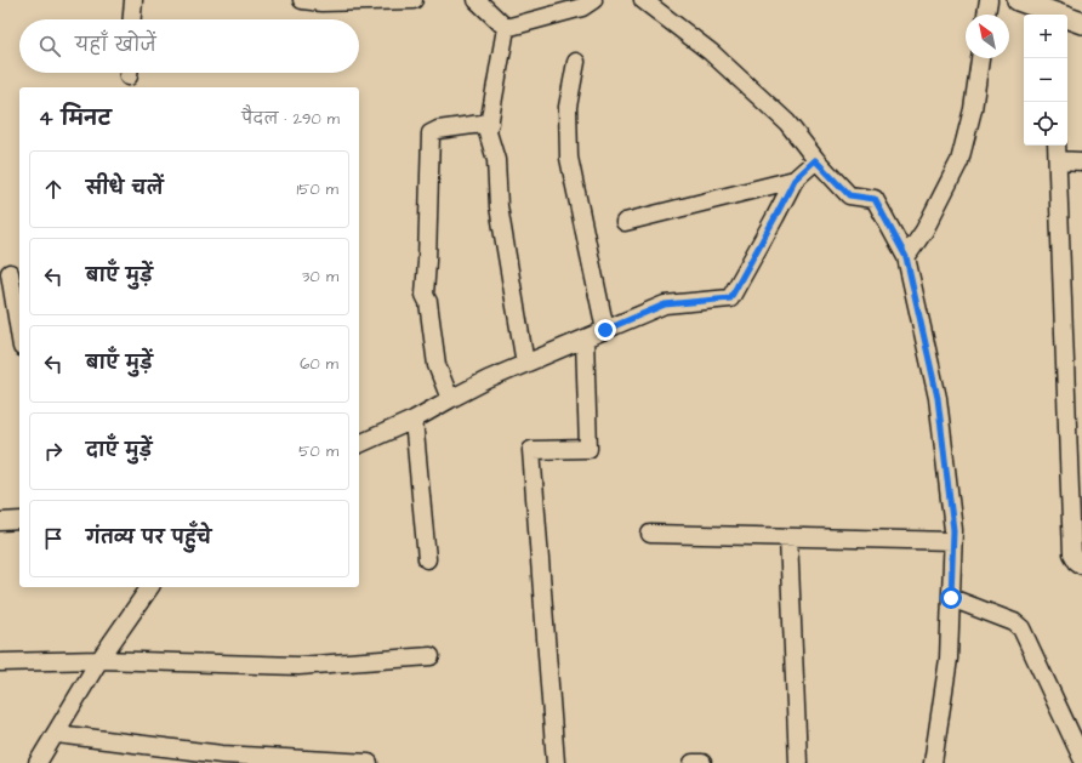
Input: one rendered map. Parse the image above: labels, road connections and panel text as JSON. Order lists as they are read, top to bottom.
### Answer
{
  "north": "top left",
  "page": {
    "map_buttons": ["+", "−"],
    "search": "यहाँ खोजें",
    "heading": ["4 मिनट", "पैदल · 290 m"],
    "list": [
      ["सीधे चलें", "150 m"],
      ["बाएँ मुड़ें", "30 m"],
      ["बाएँ मुड़ें", "60 m"],
      ["दाएँ मुड़ें", "50 m"],
      "गंतव्य पर पहुँचे"
    ]
  }
}
